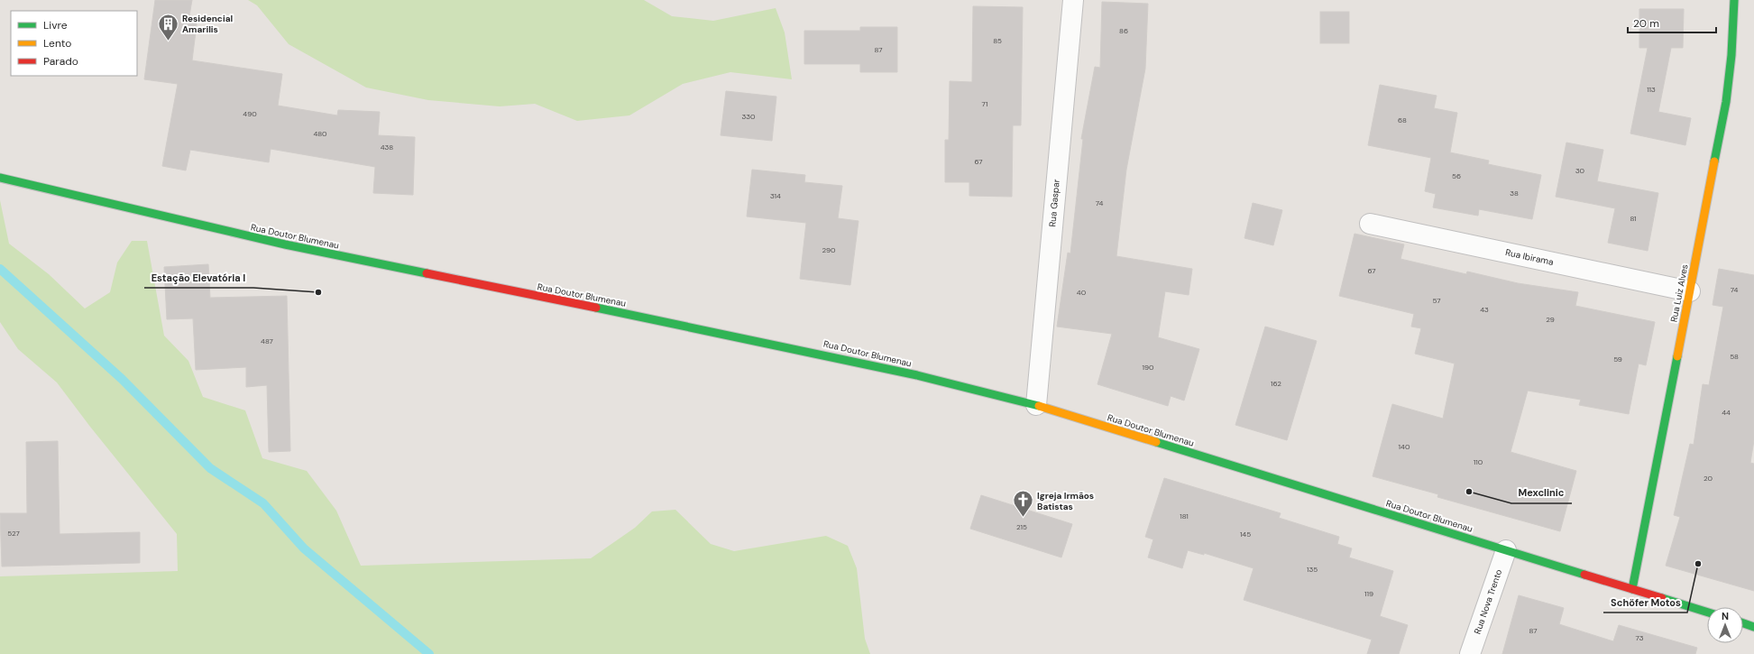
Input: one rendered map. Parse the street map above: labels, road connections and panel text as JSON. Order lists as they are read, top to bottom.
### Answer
{
  "streets": {
    "street": [
      "Rua Gaspar",
      "Rua Doutor Blumenau",
      "Rua Ibirama",
      "Rua Luiz Alves",
      "Rua Nova Trento"
    ]
  },
  "crossings": [
    ["Rua Gaspar", "Rua Doutor Blumenau"],
    ["Rua Doutor Blumenau", "Rua Luiz Alves"],
    ["Rua Doutor Blumenau", "Rua Nova Trento"],
    ["Rua Ibirama", "Rua Luiz Alves"]
  ],
  "places": {
    "building": ["Residencial Amarilis"],
    "other": ["Estação Elevatória I", "Mexclinic", "Schöfer Motos"],
    "church": ["Igreja Irmãos Batistas"]
  },
  "house_numbers": [
    "86",
    "85",
    "87",
    "113",
    "71",
    "490",
    "330",
    "68",
    "480",
    "438",
    "67",
    "30",
    "56",
    "38",
    "314",
    "74",
    "81",
    "290",
    "67",
    "74",
    "40",
    "57",
    "43",
    "29",
    "487",
    "58",
    "59",
    "190",
    "162",
    "44",
    "140",
    "110",
    "20",
    "181",
    "215",
    "527",
    "145",
    "135",
    "119",
    "87",
    "73"
  ],
  "legend": ["Livre", "Lento", "Parado"],
  "scale_bar": "20 m",
  "north": "top"
}
